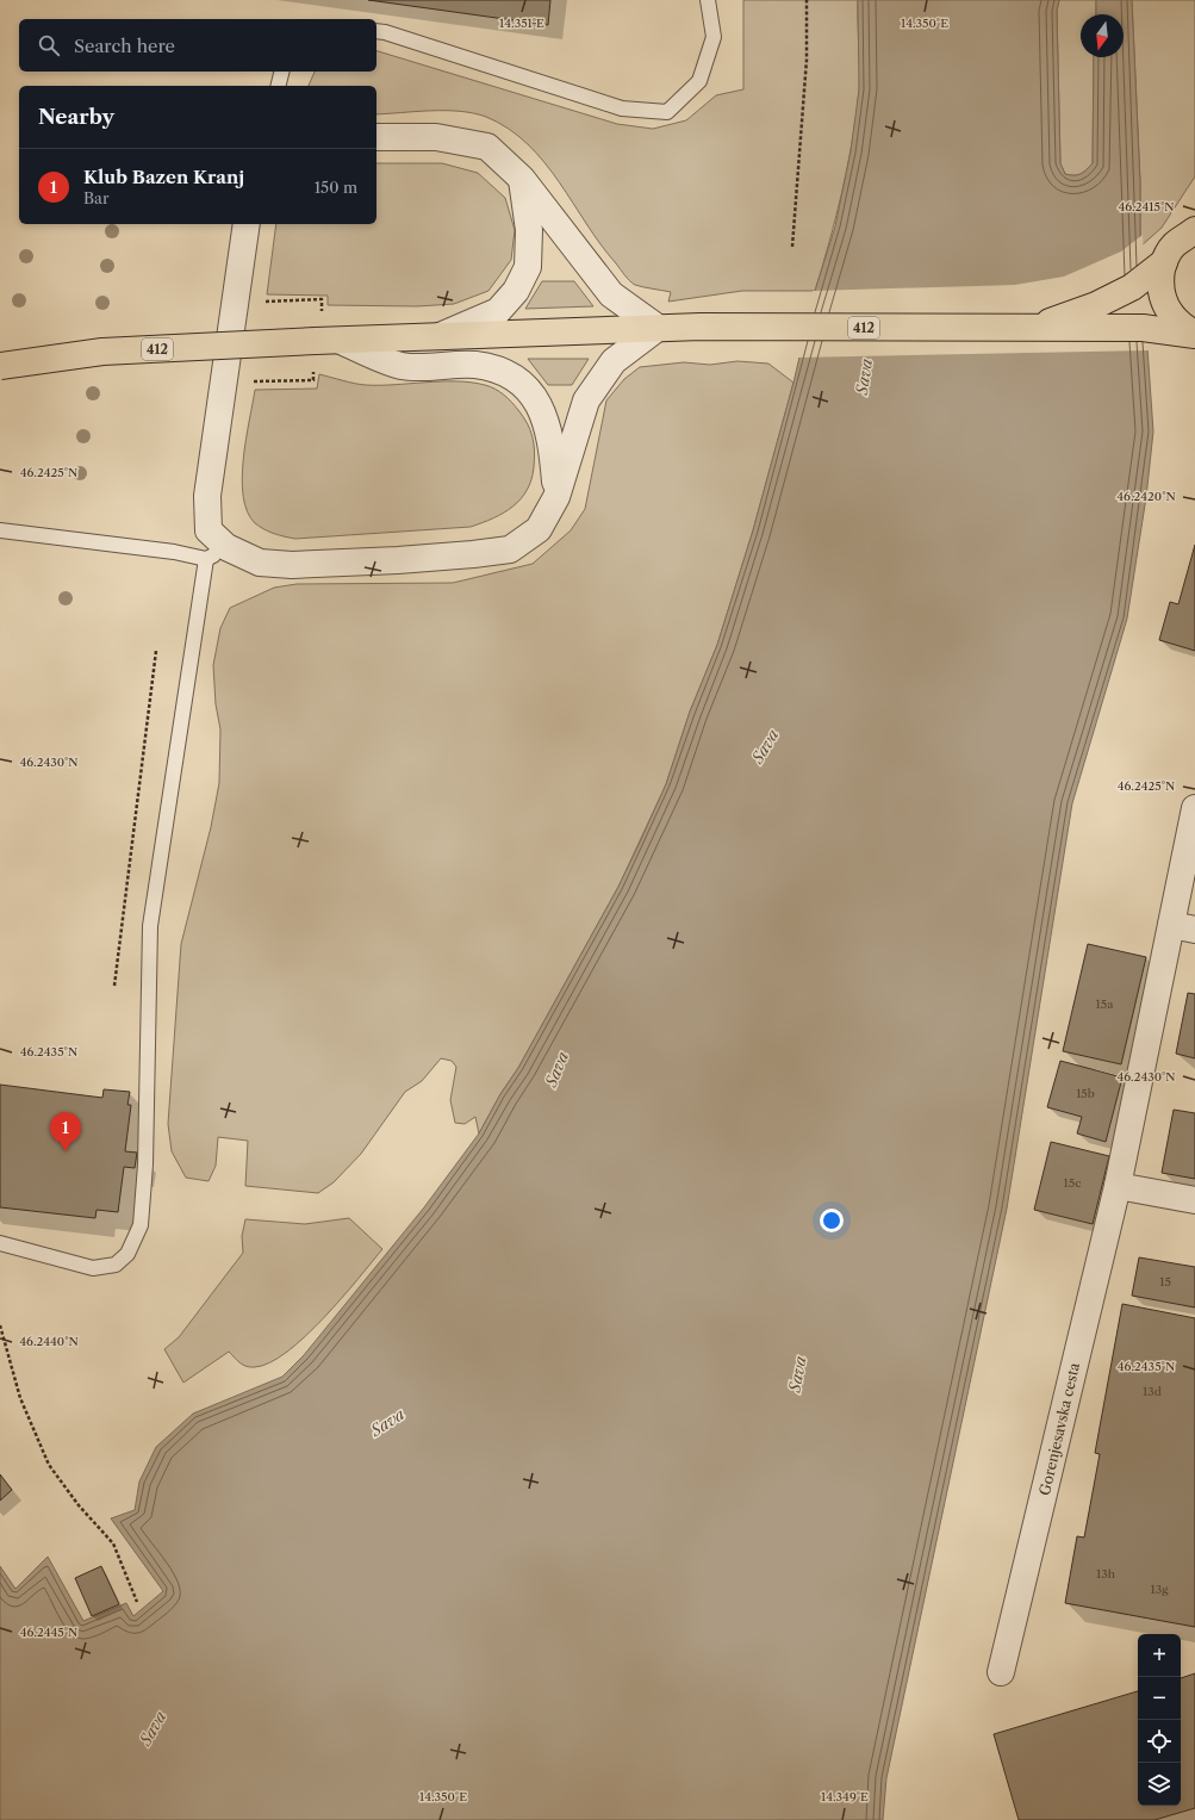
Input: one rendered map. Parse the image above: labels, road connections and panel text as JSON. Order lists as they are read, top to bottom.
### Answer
{
  "streets": {
    "main road": ["412"],
    "street": ["Gorenjesavska cesta"]
  },
  "water": ["Sava"],
  "house_numbers": [
    "15a",
    "15b",
    "15c",
    "15",
    "13d",
    "13h",
    "13g"
  ],
  "north": "bottom",
  "page": {
    "search": "Search here",
    "heading": "Nearby",
    "list": [
      {
        "mark": "1",
        "name": "Klub Bazen Kranj",
        "note": "Bar",
        "value": "150 m"
      }
    ],
    "pins": "1",
    "map_buttons": ["+", "−"]
  },
  "coordinates": [
    "14.351°E",
    "14.350°E",
    "46.2415°N",
    "46.2425°N",
    "46.2420°N",
    "46.2430°N",
    "46.2435°N",
    "46.2440°N",
    "46.2445°N",
    "14.349°E"
  ]
}
